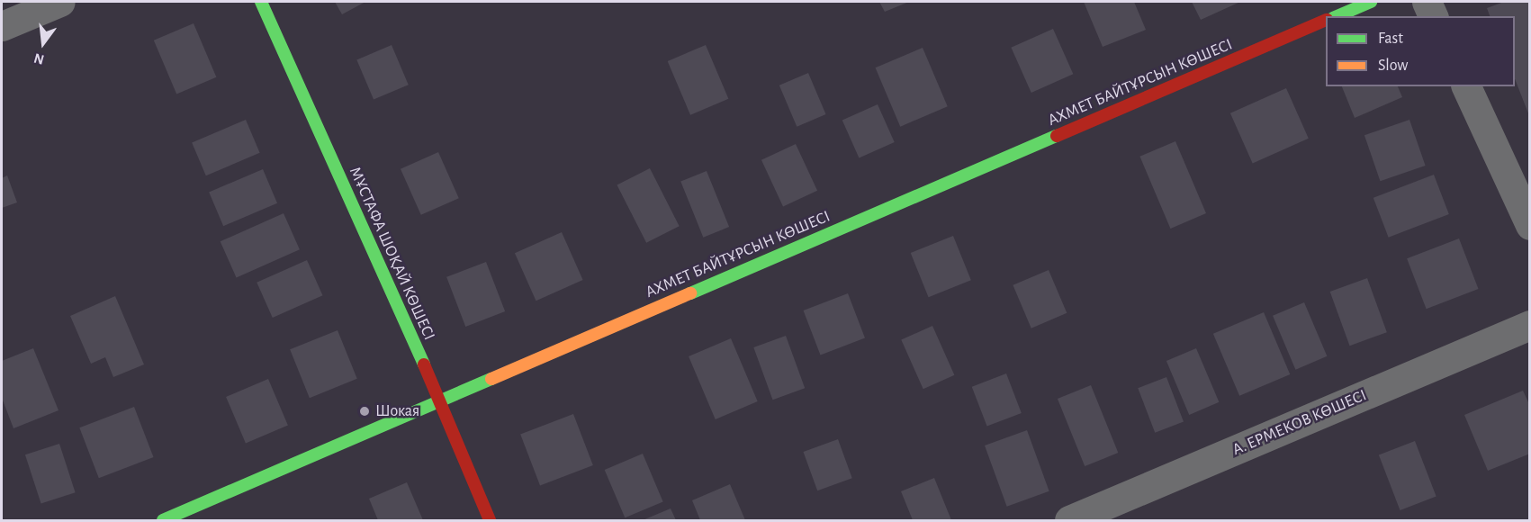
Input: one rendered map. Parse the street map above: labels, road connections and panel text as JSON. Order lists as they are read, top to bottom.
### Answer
{
  "streets": {
    "street": ["АХМЕТ БАЙТҰРСЫН КӨШЕСІ", "МҰСТАФА ШОҚАЙ КӨШЕСІ", "А. ЕРМЕКОВ КӨШЕСІ"]
  },
  "crossings": [
    ["АХМЕТ БАЙТҰРСЫН КӨШЕСІ", "МҰСТАФА ШОҚАЙ КӨШЕСІ"]
  ],
  "places": ["Шокая"],
  "legend": ["Fast", "Slow"],
  "north": "bottom"
}
